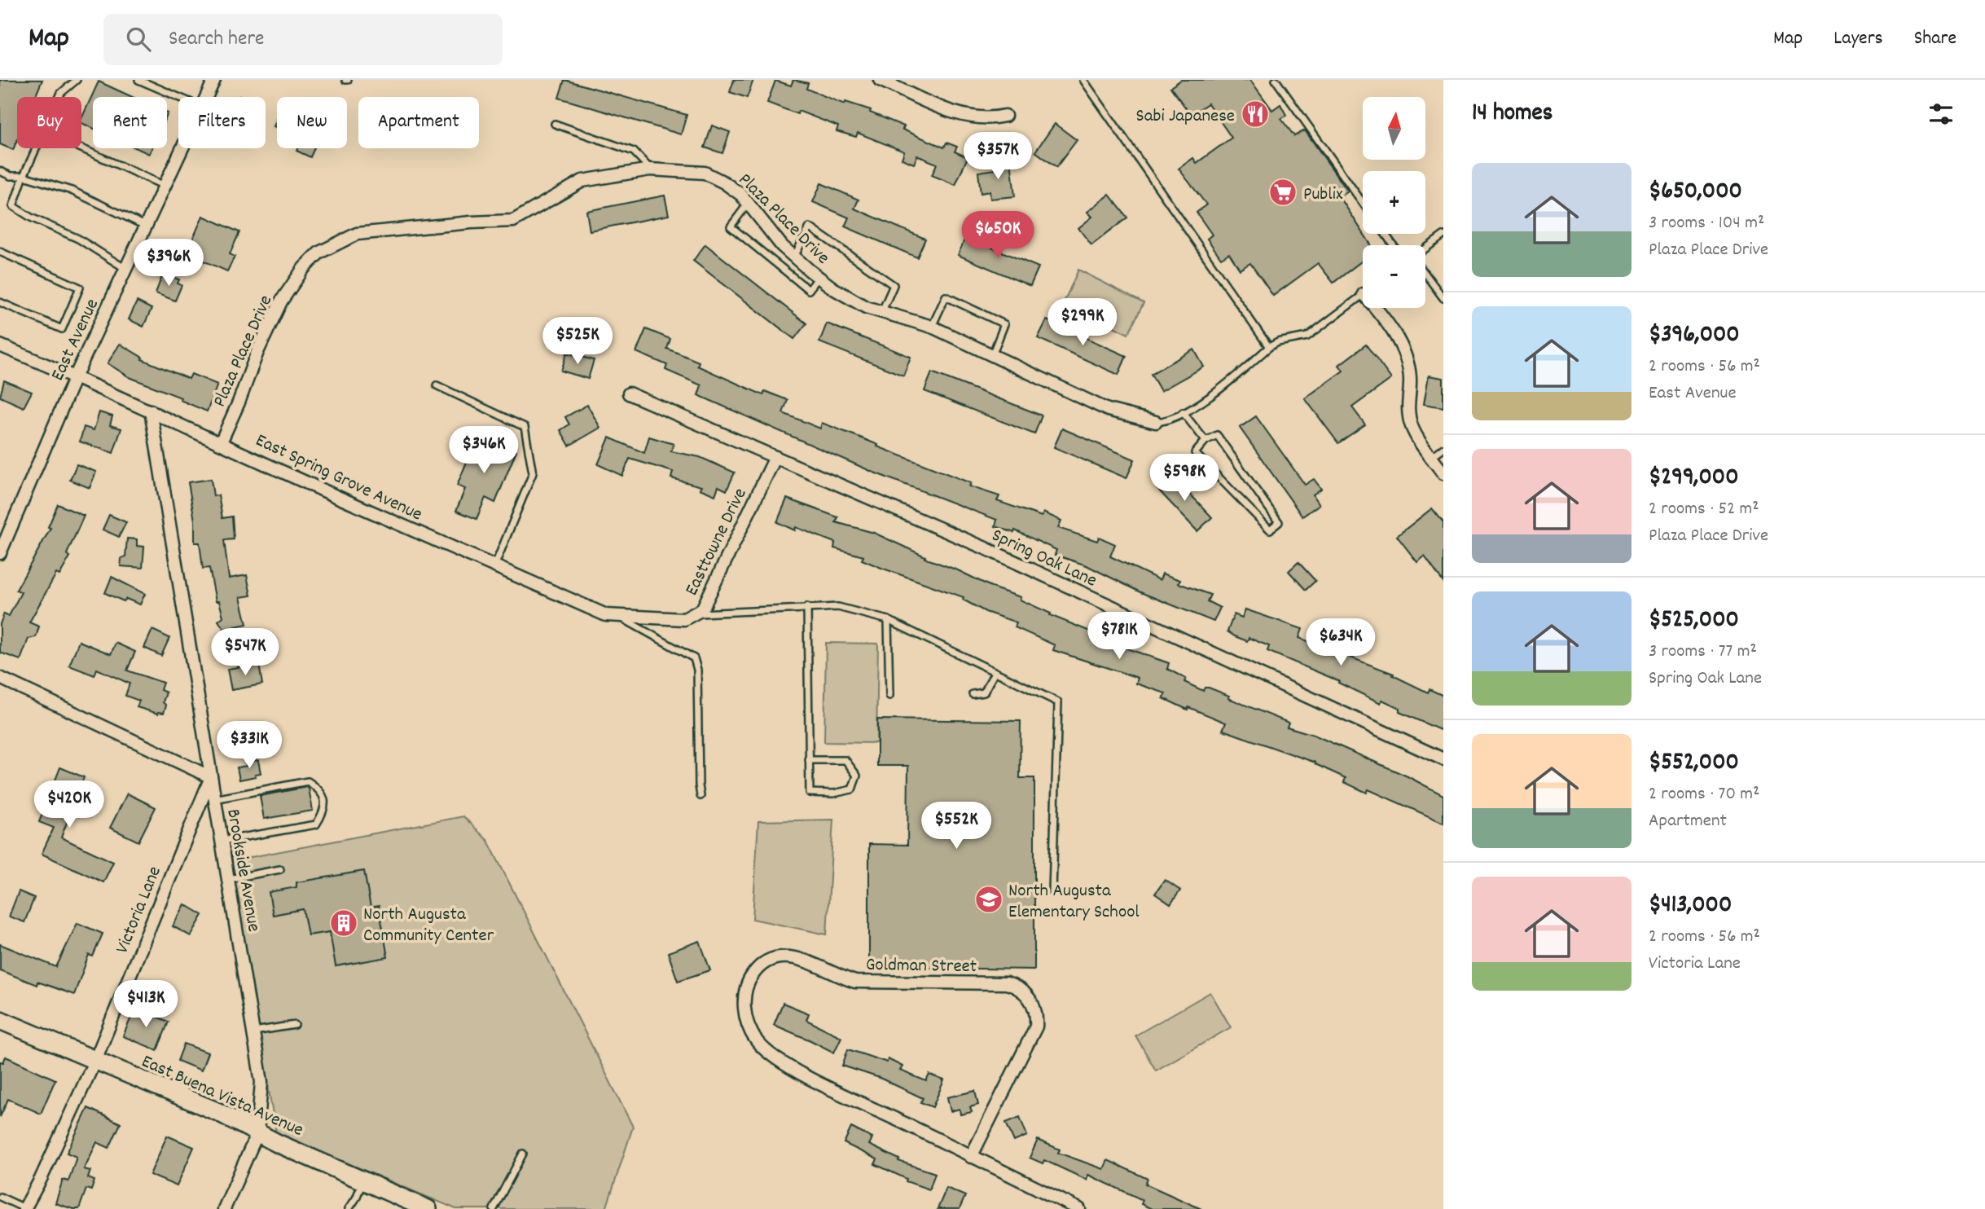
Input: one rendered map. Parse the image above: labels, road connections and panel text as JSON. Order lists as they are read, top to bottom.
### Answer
{
  "streets": {
    "main road": ["East Buena Vista Avenue"],
    "street": [
      "Plaza Place Drive",
      "East Avenue",
      "East Spring Grove Avenue",
      "Easttowne Drive",
      "Spring Oak Lane",
      "Brookside Avenue",
      "Victoria Lane",
      "Goldman Street"
    ]
  },
  "crossings": [
    ["Plaza Place Drive", "East Spring Grove Avenue"],
    ["East Avenue", "East Spring Grove Avenue"],
    ["East Spring Grove Avenue", "Easttowne Drive"],
    ["East Spring Grove Avenue", "Brookside Avenue"],
    ["Easttowne Drive", "Spring Oak Lane"],
    ["Brookside Avenue", "Victoria Lane"],
    ["Brookside Avenue", "East Buena Vista Avenue"],
    ["Victoria Lane", "East Buena Vista Avenue"]
  ],
  "places": {
    "restaurant": ["Sabi Japanese"],
    "supermarket": ["Publix"],
    "school or university": ["North Augusta Elementary School"],
    "building": ["North Augusta Community Center"]
  },
  "north": "top",
  "page": {
    "header": "Map",
    "search": "Search here",
    "nav": ["Map", "Layers", "Share"],
    "heading": "14 homes",
    "map_buttons": ["+", "−"],
    "chip": [
      "Buy",
      "Rent",
      "Filters",
      "New",
      "Apartment"
    ],
    "price": [
      "$357K",
      "$650K",
      "$396K",
      "$299K",
      "$525K",
      "$346K",
      "$598K",
      "$781K",
      "$634K",
      "$547K",
      "$331K",
      "$420K",
      "$552K",
      "$413K"
    ],
    "list": [
      {
        "name": "$650,000",
        "note": "3 rooms · 104 m² · Plaza Place Drive"
      },
      {
        "name": "$396,000",
        "note": "2 rooms · 56 m² · East Avenue"
      },
      {
        "name": "$299,000",
        "note": "2 rooms · 52 m² · Plaza Place Drive"
      },
      {
        "name": "$525,000",
        "note": "3 rooms · 77 m² · Spring Oak Lane"
      },
      {
        "name": "$552,000",
        "note": "2 rooms · 70 m² · Apartment"
      },
      {
        "name": "$413,000",
        "note": "2 rooms · 56 m² · Victoria Lane"
      }
    ]
  }
}
